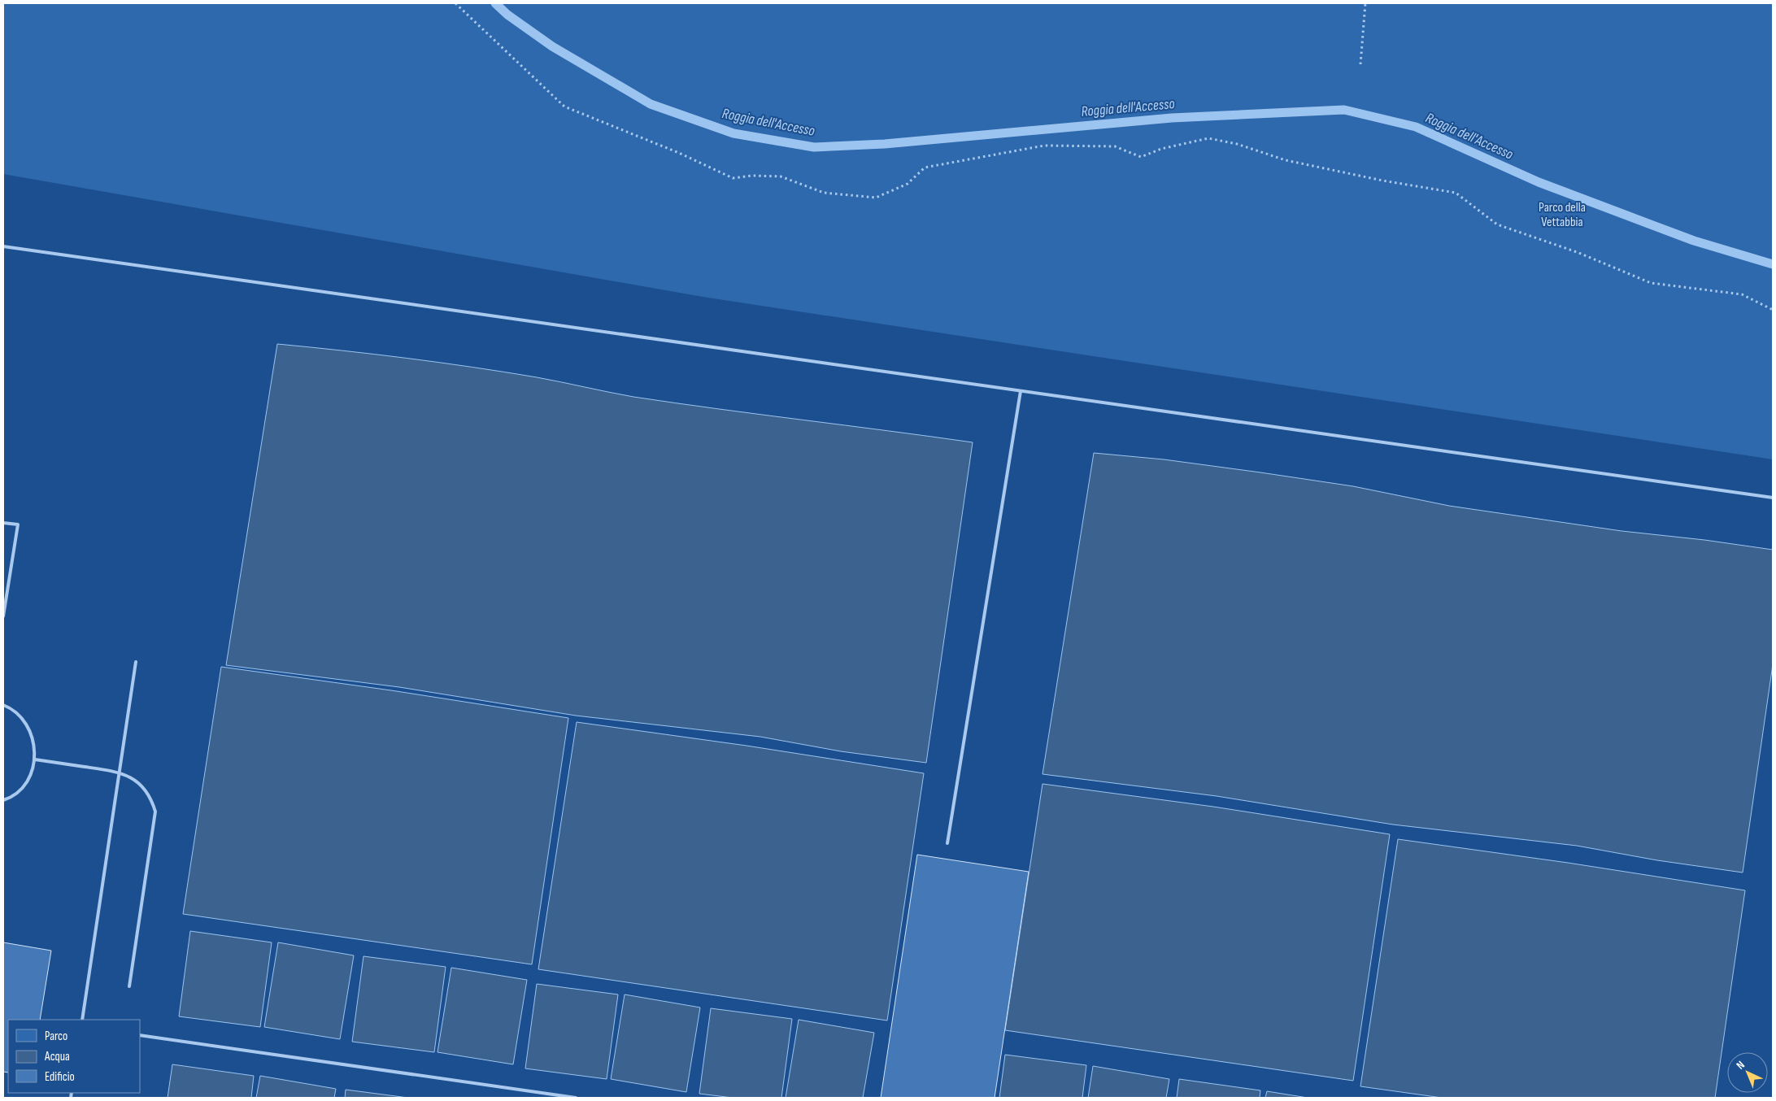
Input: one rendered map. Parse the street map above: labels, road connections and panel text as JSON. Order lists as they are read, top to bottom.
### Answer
{
  "water": ["Roggia dell'Accesso"],
  "parks": ["Parco della Vettabbia"],
  "legend": ["Parco", "Acqua", "Edificio"],
  "north": "top left"
}
